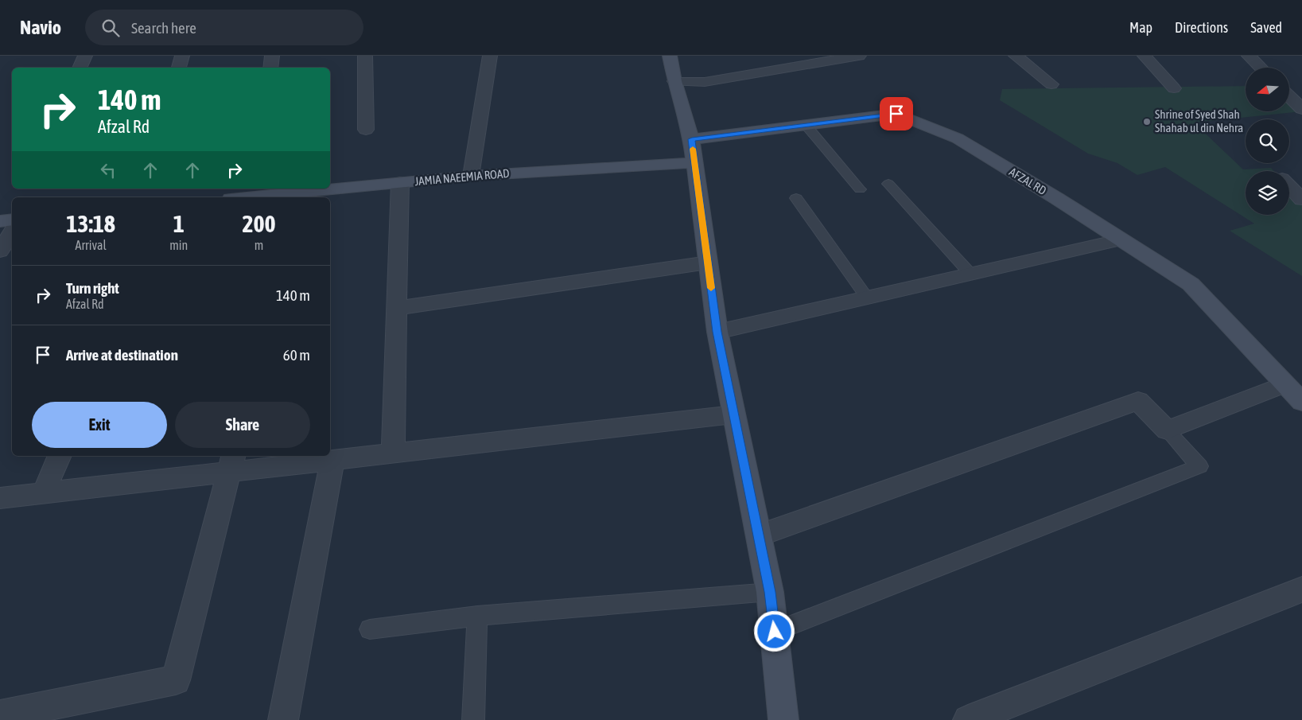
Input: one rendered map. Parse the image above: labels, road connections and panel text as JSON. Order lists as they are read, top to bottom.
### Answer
{
  "streets": {
    "street": ["JAMIA NAEEMIA ROAD", "AFZAL RD"]
  },
  "places": ["Shrine of Syed Shah Shahab ul din Nehra"],
  "north": "left",
  "page": {
    "header": "Navio",
    "search": "Search here",
    "nav": ["Map", "Directions", "Saved"],
    "turn": ["140 m", "Afzal Rd"],
    "eta": [
      "13:18",
      "Arrival",
      "1",
      "min",
      "200",
      "m"
    ],
    "list": [
      {
        "name": "Turn right",
        "note": "Afzal Rd",
        "value": "140 m"
      },
      {
        "name": "Arrive at destination",
        "value": "60 m"
      }
    ],
    "buttons": ["Exit", "Share"]
  }
}
